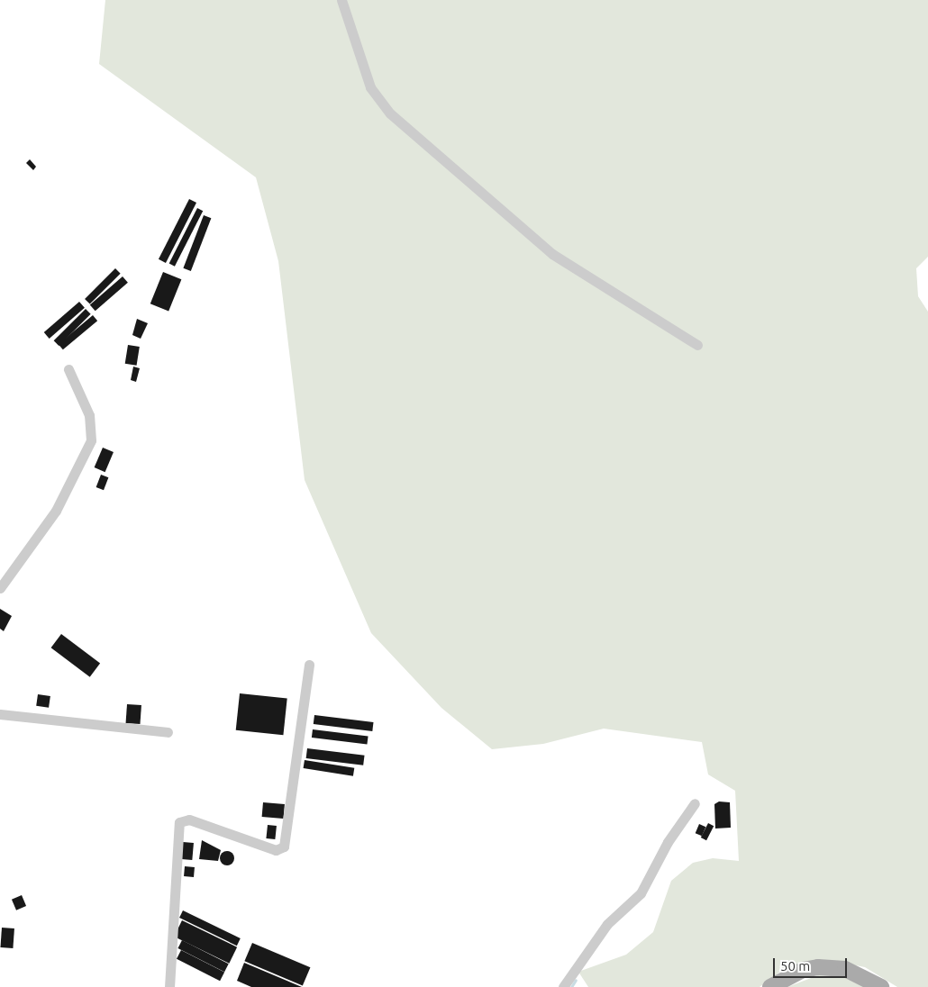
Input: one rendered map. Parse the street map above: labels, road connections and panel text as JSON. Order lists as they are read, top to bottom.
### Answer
{
  "scale_bar": "50 m"
}
